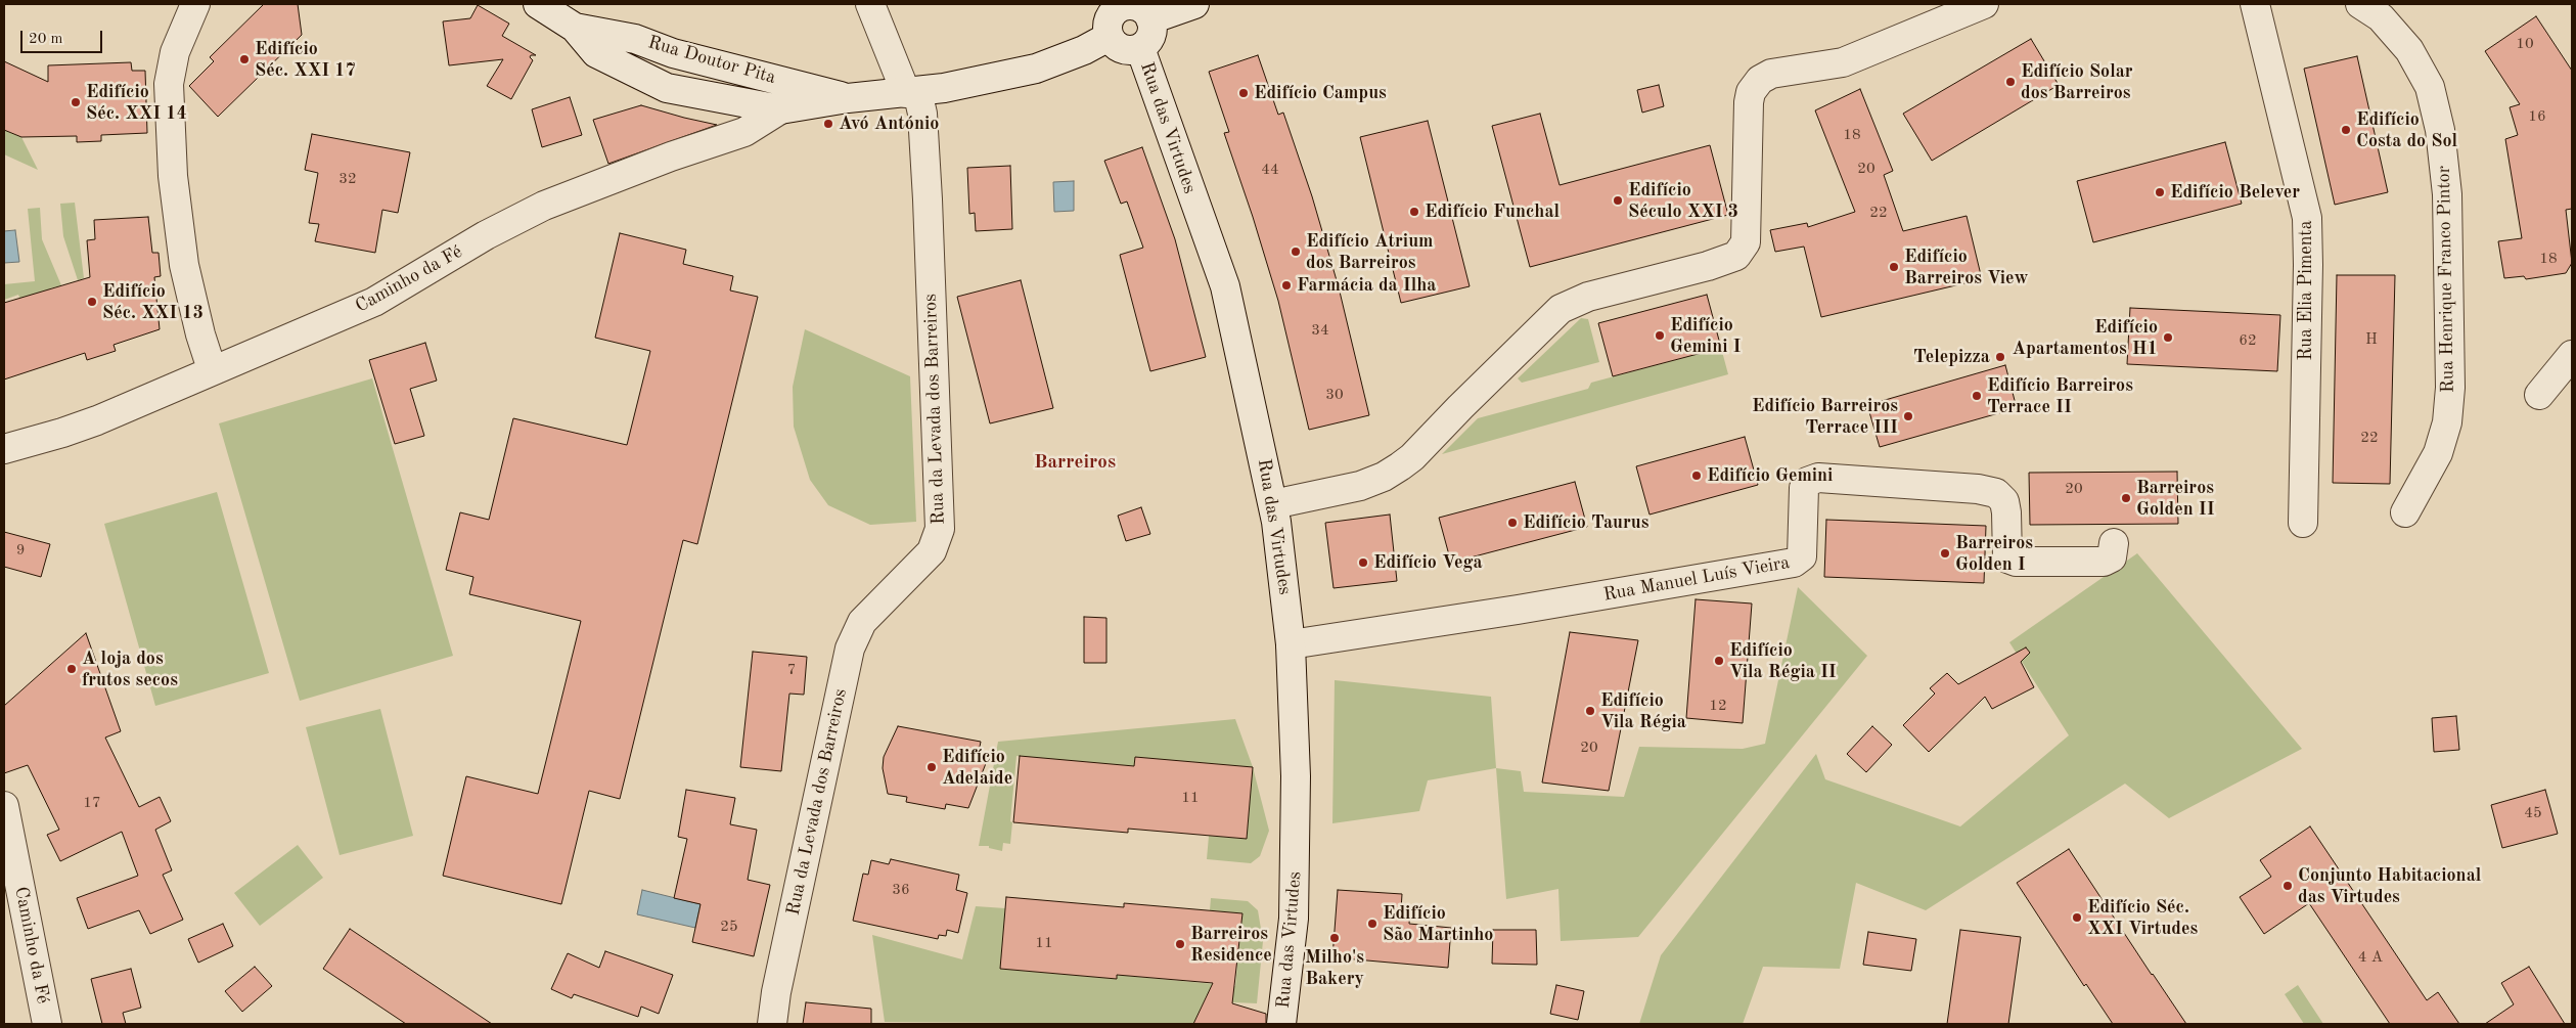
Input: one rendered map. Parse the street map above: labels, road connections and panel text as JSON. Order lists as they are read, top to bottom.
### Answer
{
  "streets": {
    "street": [
      "Rua Doutor Pita",
      "Rua das Virtudes",
      "Caminho da Fé",
      "Rua Henrique Franco Pintor",
      "Rua Elia Pimenta",
      "Rua da Levada dos Barreiros",
      "Rua Manuel Luís Vieira"
    ]
  },
  "crossings": [
    ["Rua Doutor Pita", "Rua das Virtudes"],
    ["Rua Doutor Pita", "Caminho da Fé"],
    ["Rua Doutor Pita", "Rua da Levada dos Barreiros"],
    ["Rua das Virtudes", "Rua Manuel Luís Vieira"]
  ],
  "districts": ["Barreiros"],
  "places": [
    "Edifício Séc. XXI 17",
    "Edifício Solar dos Barreiros",
    "Edifício Campus",
    "Edifício Séc. XXI 14",
    "Avó António",
    "Edifício Costa do Sol",
    "Edifício Belever",
    "Edifício Século XXI 3",
    "Edifício Funchal",
    "Edifício Atrium dos Barreiros",
    "Edifício Barreiros View",
    "Farmácia da Ilha",
    "Edifício Séc. XXI 13",
    "Edifício Gemini I",
    "Edifício Apartamentos H1",
    "Telepizza",
    "Edifício Barreiros Terrace II",
    "Edifício Barreiros Terrace III",
    "Edifício Gemini",
    "Barreiros Golden II",
    "Edifício Taurus",
    "Barreiros Golden I",
    "Edifício Vega",
    "Edifício Vila Régia II",
    "A loja dos frutos secos",
    "Edifício Vila Régia",
    "Edifício Adelaide",
    "Conjunto Habitacional das Virtudes",
    "Edifício Séc. XXI Virtudes",
    "Edifício São Martinho",
    "Milho's Bakery",
    "Barreiros Residence"
  ],
  "house_numbers": [
    "10",
    "16",
    "18",
    "20",
    "44",
    "32",
    "22",
    "18",
    "34",
    "H",
    "62",
    "30",
    "22",
    "20",
    "9",
    "7",
    "12",
    "20",
    "11",
    "17",
    "45",
    "36",
    "25",
    "11",
    "4 A"
  ],
  "scale_bar": "20 m"
}
